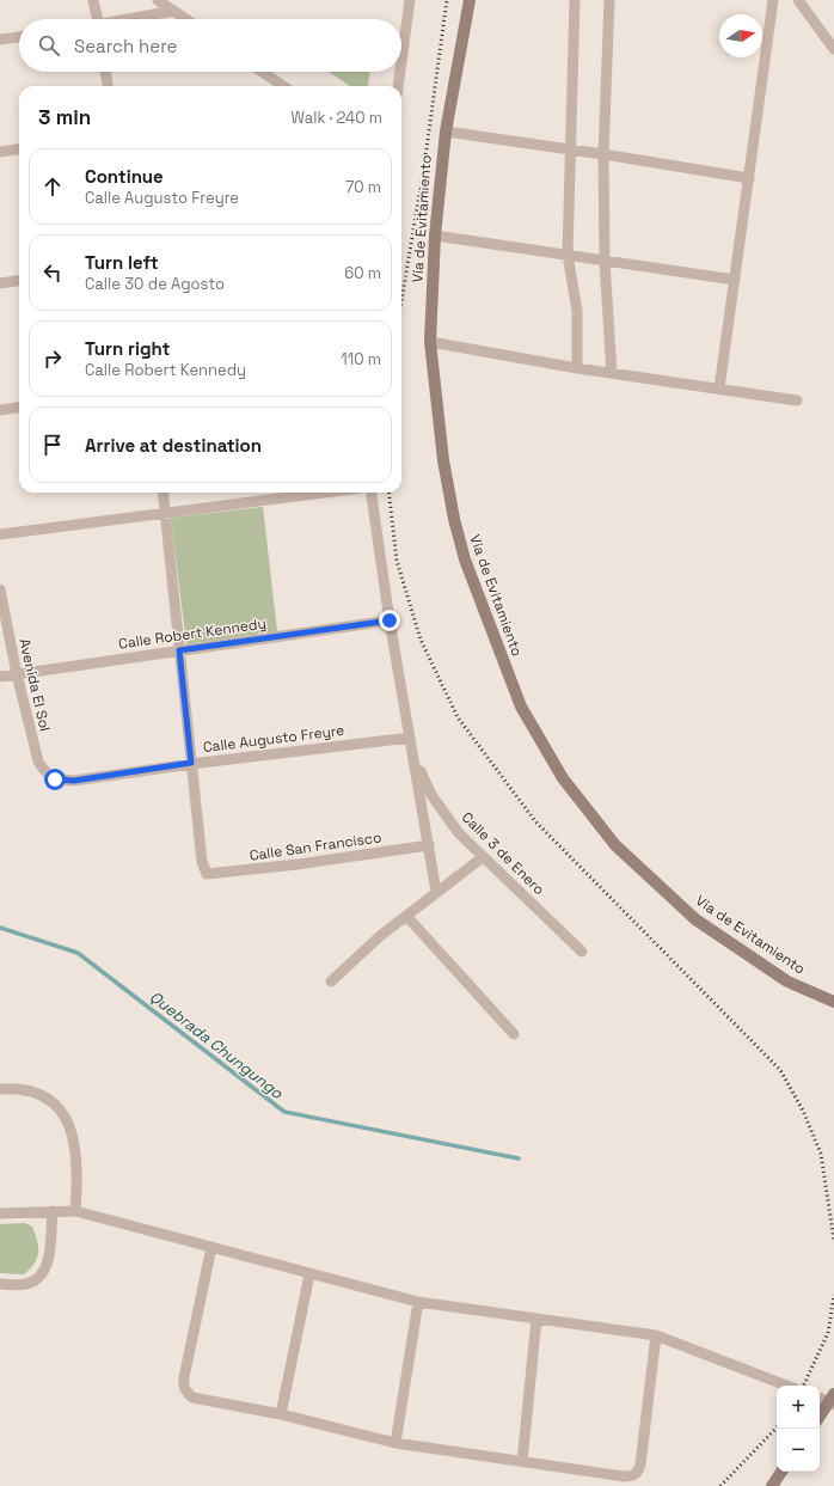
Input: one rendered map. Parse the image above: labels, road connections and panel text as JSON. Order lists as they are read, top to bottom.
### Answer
{
  "streets": {
    "main road": ["Vía de Evitamiento"],
    "street": [
      "Calle Robert Kennedy",
      "Avenida El Sol",
      "Calle Augusto Freyre",
      "Calle San Francisco",
      "Calle 3 de Enero"
    ]
  },
  "crossings": [
    ["Calle Robert Kennedy", "Avenida El Sol"],
    ["Avenida El Sol", "Calle Augusto Freyre"],
    ["Calle Augusto Freyre", "Calle San Francisco"],
    ["Calle Augusto Freyre", "Calle 3 de Enero"]
  ],
  "water": ["Quebrada Chungungo"],
  "north": "right",
  "page": {
    "search": "Search here",
    "heading": ["3 min", "Walk · 240 m"],
    "list": [
      ["Continue", "Calle Augusto Freyre", "70 m"],
      ["Turn left", "Calle 30 de Agosto", "60 m"],
      ["Turn right", "Calle Robert Kennedy", "110 m"],
      "Arrive at destination"
    ],
    "map_buttons": ["+", "−"]
  }
}
